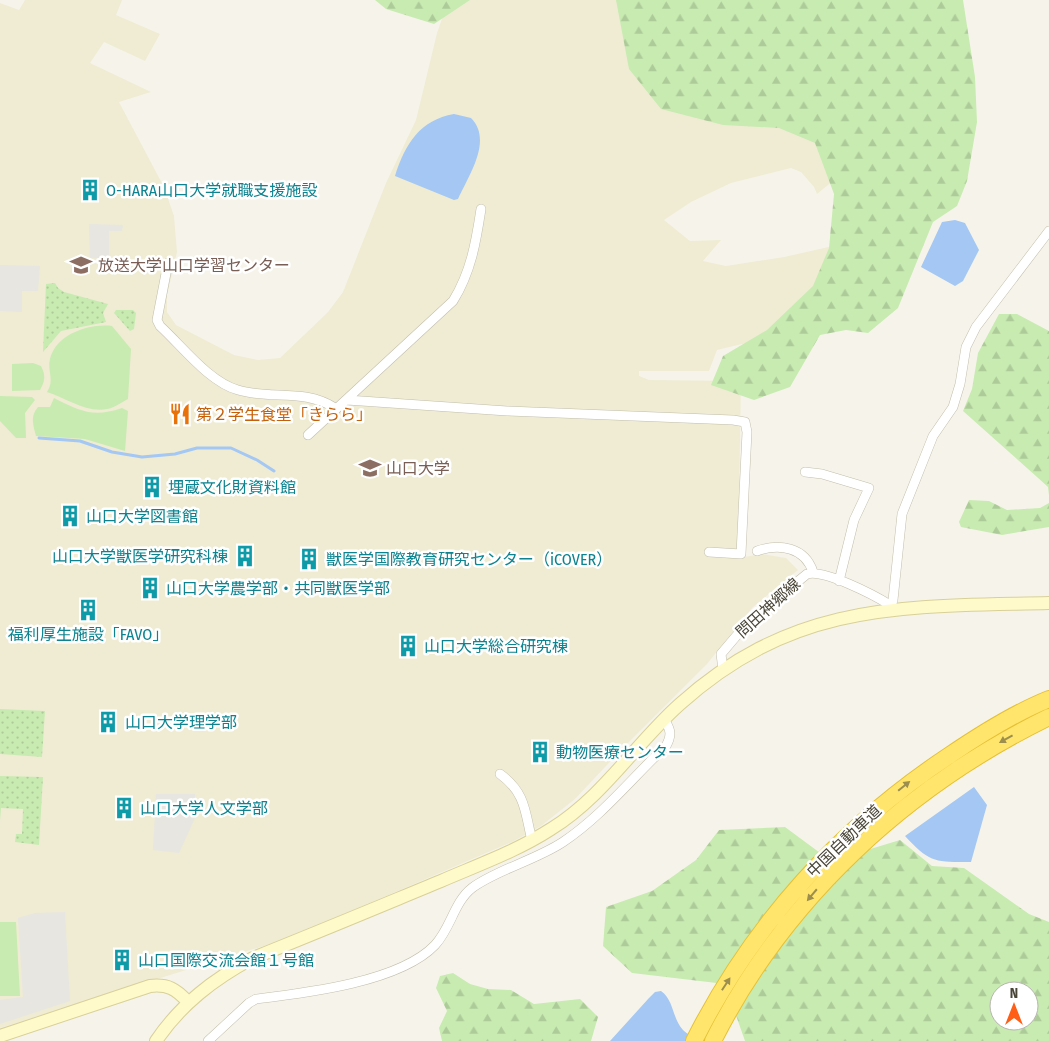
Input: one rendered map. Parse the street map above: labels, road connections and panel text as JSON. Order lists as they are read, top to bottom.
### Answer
{
  "streets": {
    "highway": ["中国自動車道"],
    "street": ["問田神郷線"]
  },
  "places": {
    "building": [
      "O-HARA山口大学就職支援施設",
      "埋蔵文化財資料館",
      "山口大学図書館",
      "山口大学獣医学研究科棟",
      "獣医学国際教育研究センター（iCOVER）",
      "山口大学農学部・共同獣医学部",
      "福利厚生施設「FAVO」",
      "山口大学総合研究棟",
      "山口大学理学部",
      "動物医療センター",
      "山口大学人文学部",
      "山口国際交流会館１号館"
    ],
    "school or university": ["放送大学山口学習センター", "山口大学"],
    "restaurant": ["第２学生食堂「きらら」"]
  },
  "north": "top"
}
